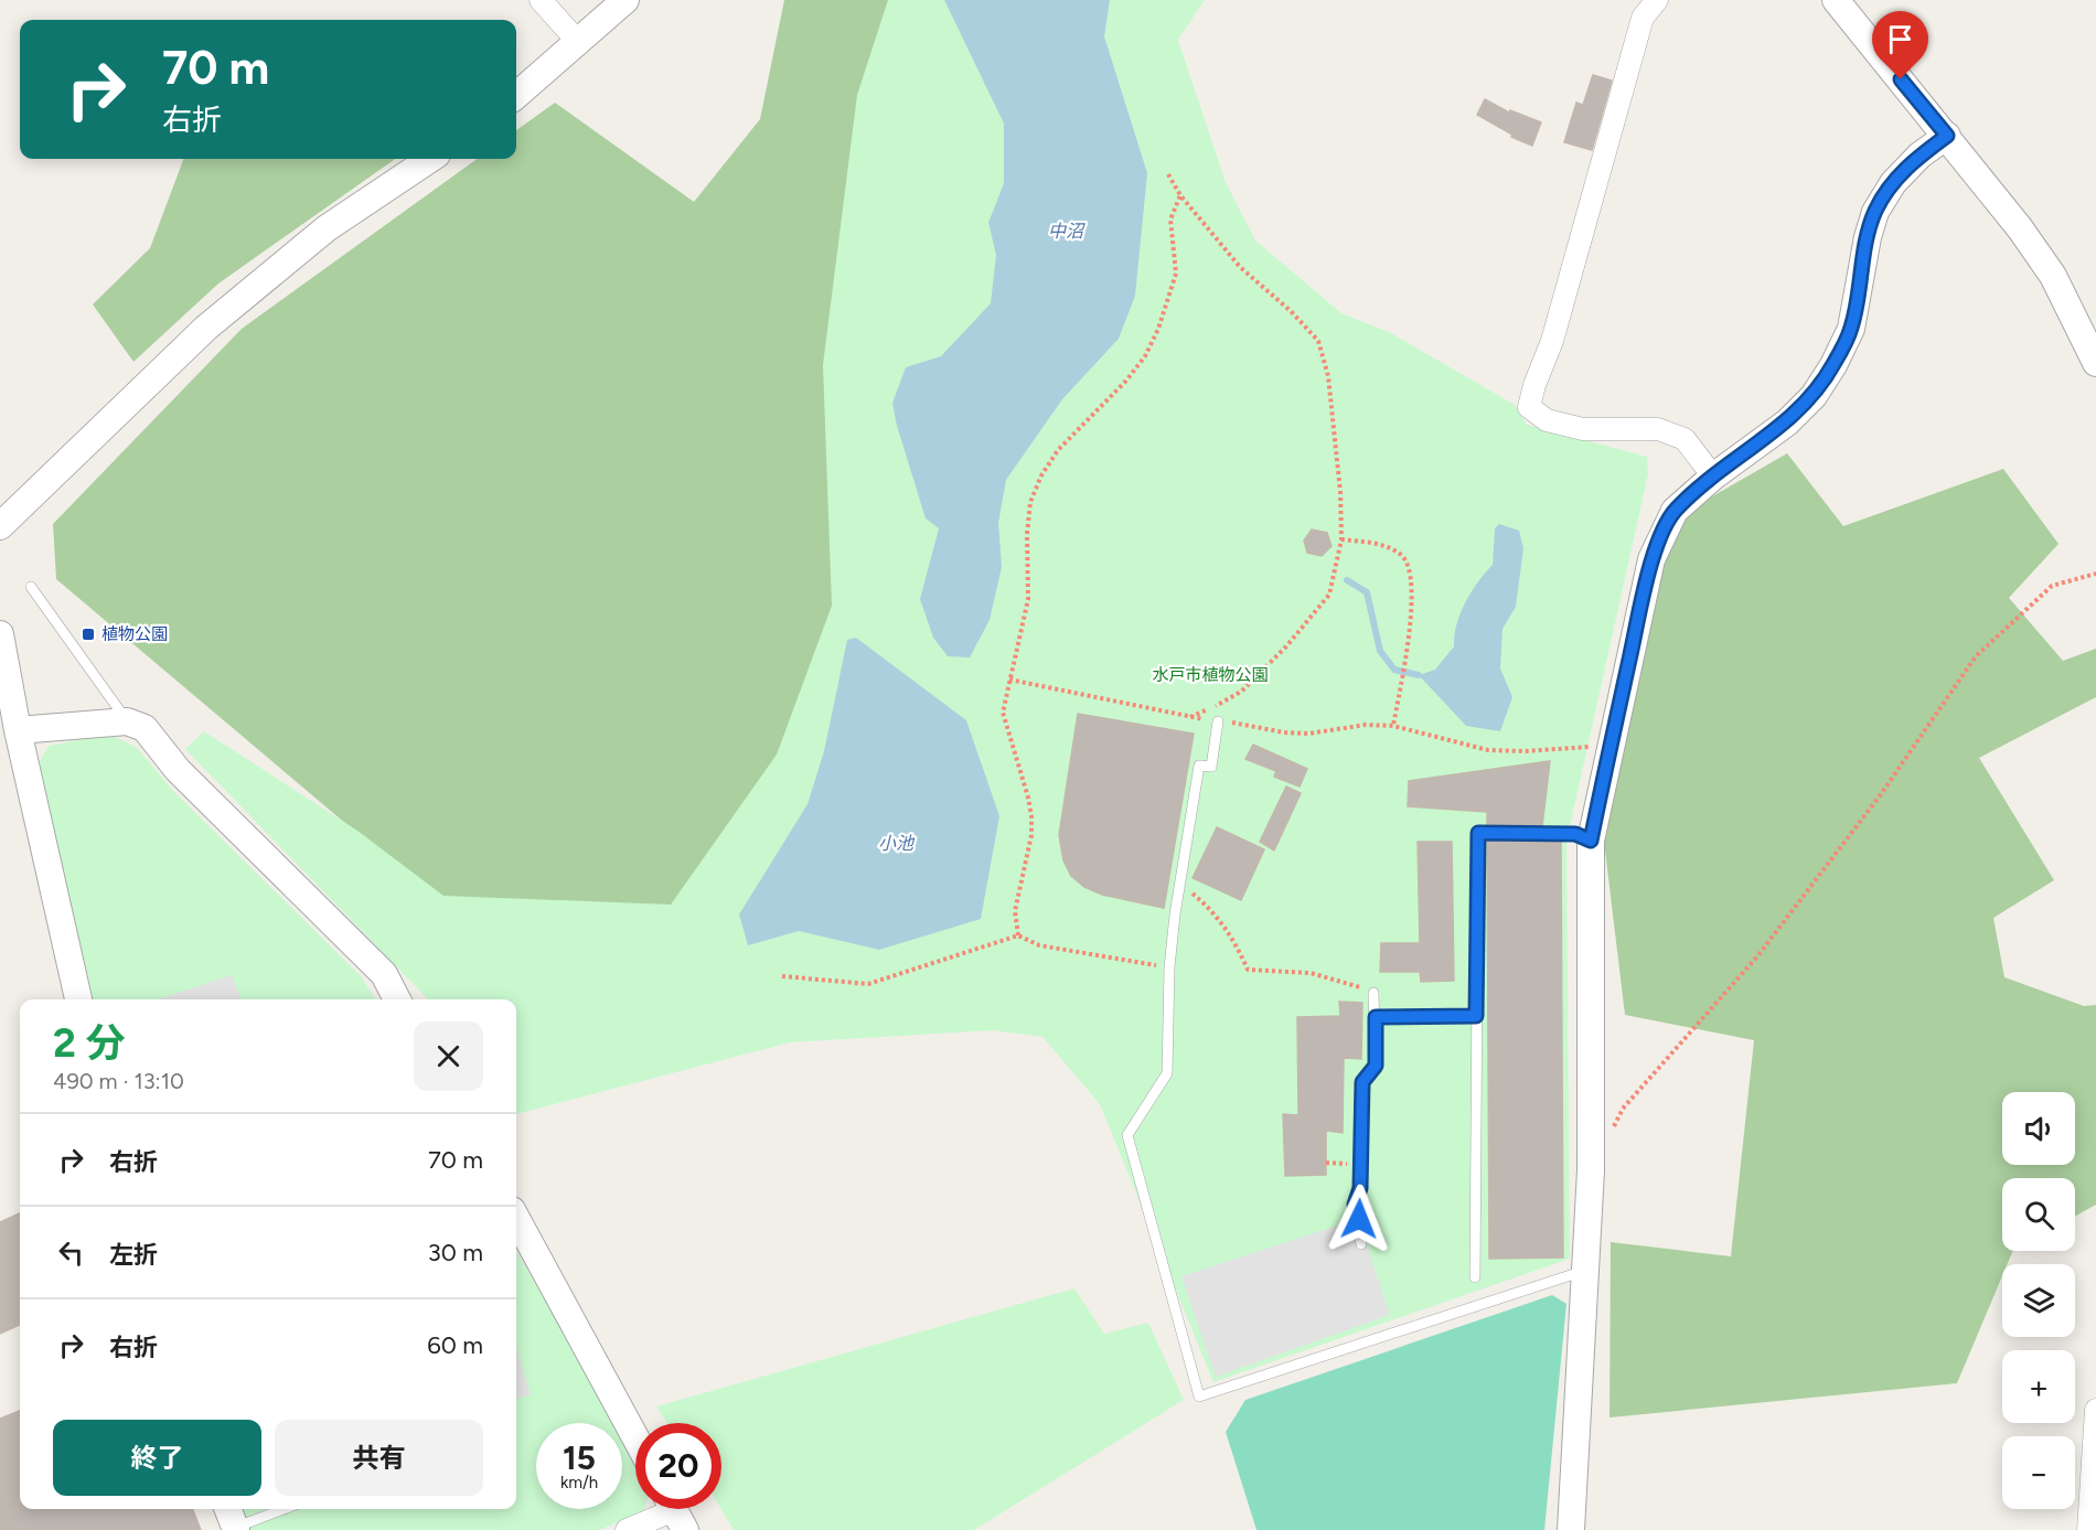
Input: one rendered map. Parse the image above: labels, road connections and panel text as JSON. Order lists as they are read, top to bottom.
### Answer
{
  "water": ["中沼", "小池"],
  "parks": ["水戸市植物公園"],
  "places": {
    "transit": ["植物公園"]
  },
  "page": {
    "turn": ["70 m", "右折"],
    "heading": ["2 分", "490 m · 13:10"],
    "map_buttons": ["+", "−"],
    "list": [
      {
        "name": "右折",
        "value": "70 m"
      },
      {
        "name": "左折",
        "value": "30 m"
      },
      {
        "name": "右折",
        "value": "60 m"
      }
    ],
    "buttons": ["終了", "共有"],
    "speed": "15 km/h",
    "limit": "20"
  }
}
